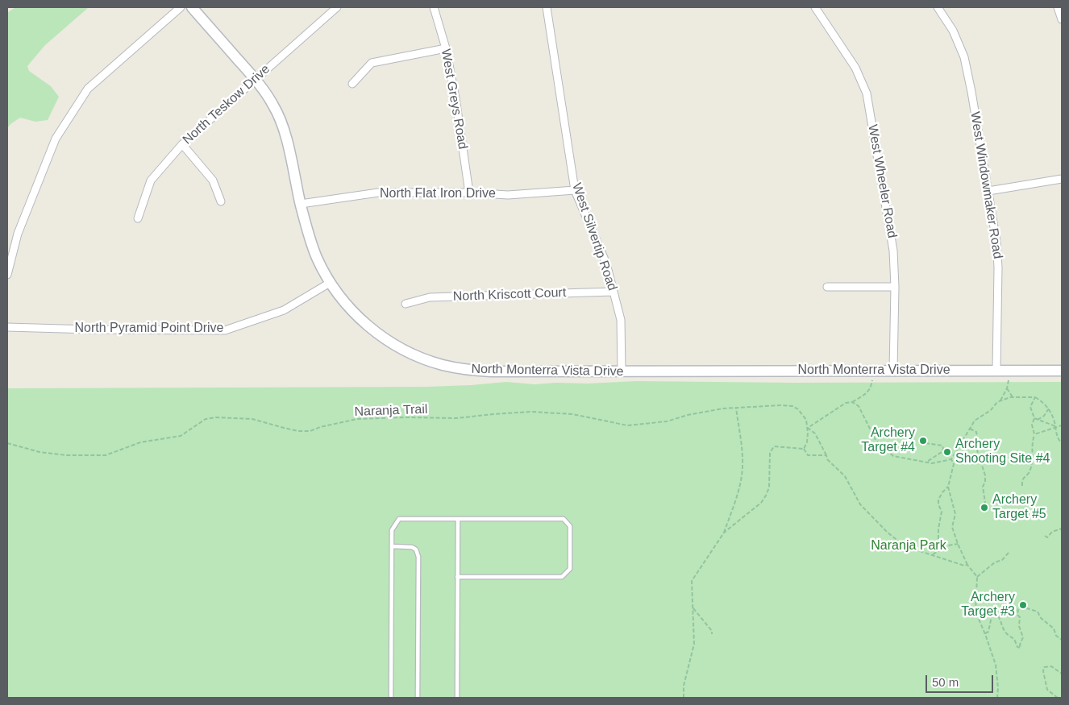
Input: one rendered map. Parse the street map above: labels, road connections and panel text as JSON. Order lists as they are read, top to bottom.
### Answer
{
  "streets": {
    "street": [
      "West Greys Road",
      "North Teskow Drive",
      "West Wheeler Road",
      "West Windowmaker Road",
      "North Flat Iron Drive",
      "West Silvertip Road",
      "North Kriscott Court",
      "North Pyramid Point Drive",
      "North Monterra Vista Drive"
    ],
    "path": ["Naranja Trail"]
  },
  "crossings": [
    ["West Greys Road", "North Flat Iron Drive"],
    ["North Teskow Drive", "North Monterra Vista Drive"],
    ["West Wheeler Road", "North Monterra Vista Drive"],
    ["West Windowmaker Road", "North Monterra Vista Drive"],
    ["North Flat Iron Drive", "West Silvertip Road"],
    ["North Flat Iron Drive", "North Monterra Vista Drive"],
    ["West Silvertip Road", "North Kriscott Court"],
    ["West Silvertip Road", "North Monterra Vista Drive"],
    ["North Pyramid Point Drive", "North Monterra Vista Drive"]
  ],
  "parks": ["Naranja Park"],
  "places": [
    "Archery Target #4",
    "Archery Shooting Site #4",
    "Archery Target #5",
    "Archery Target #3"
  ],
  "scale_bar": "50 m"
}
